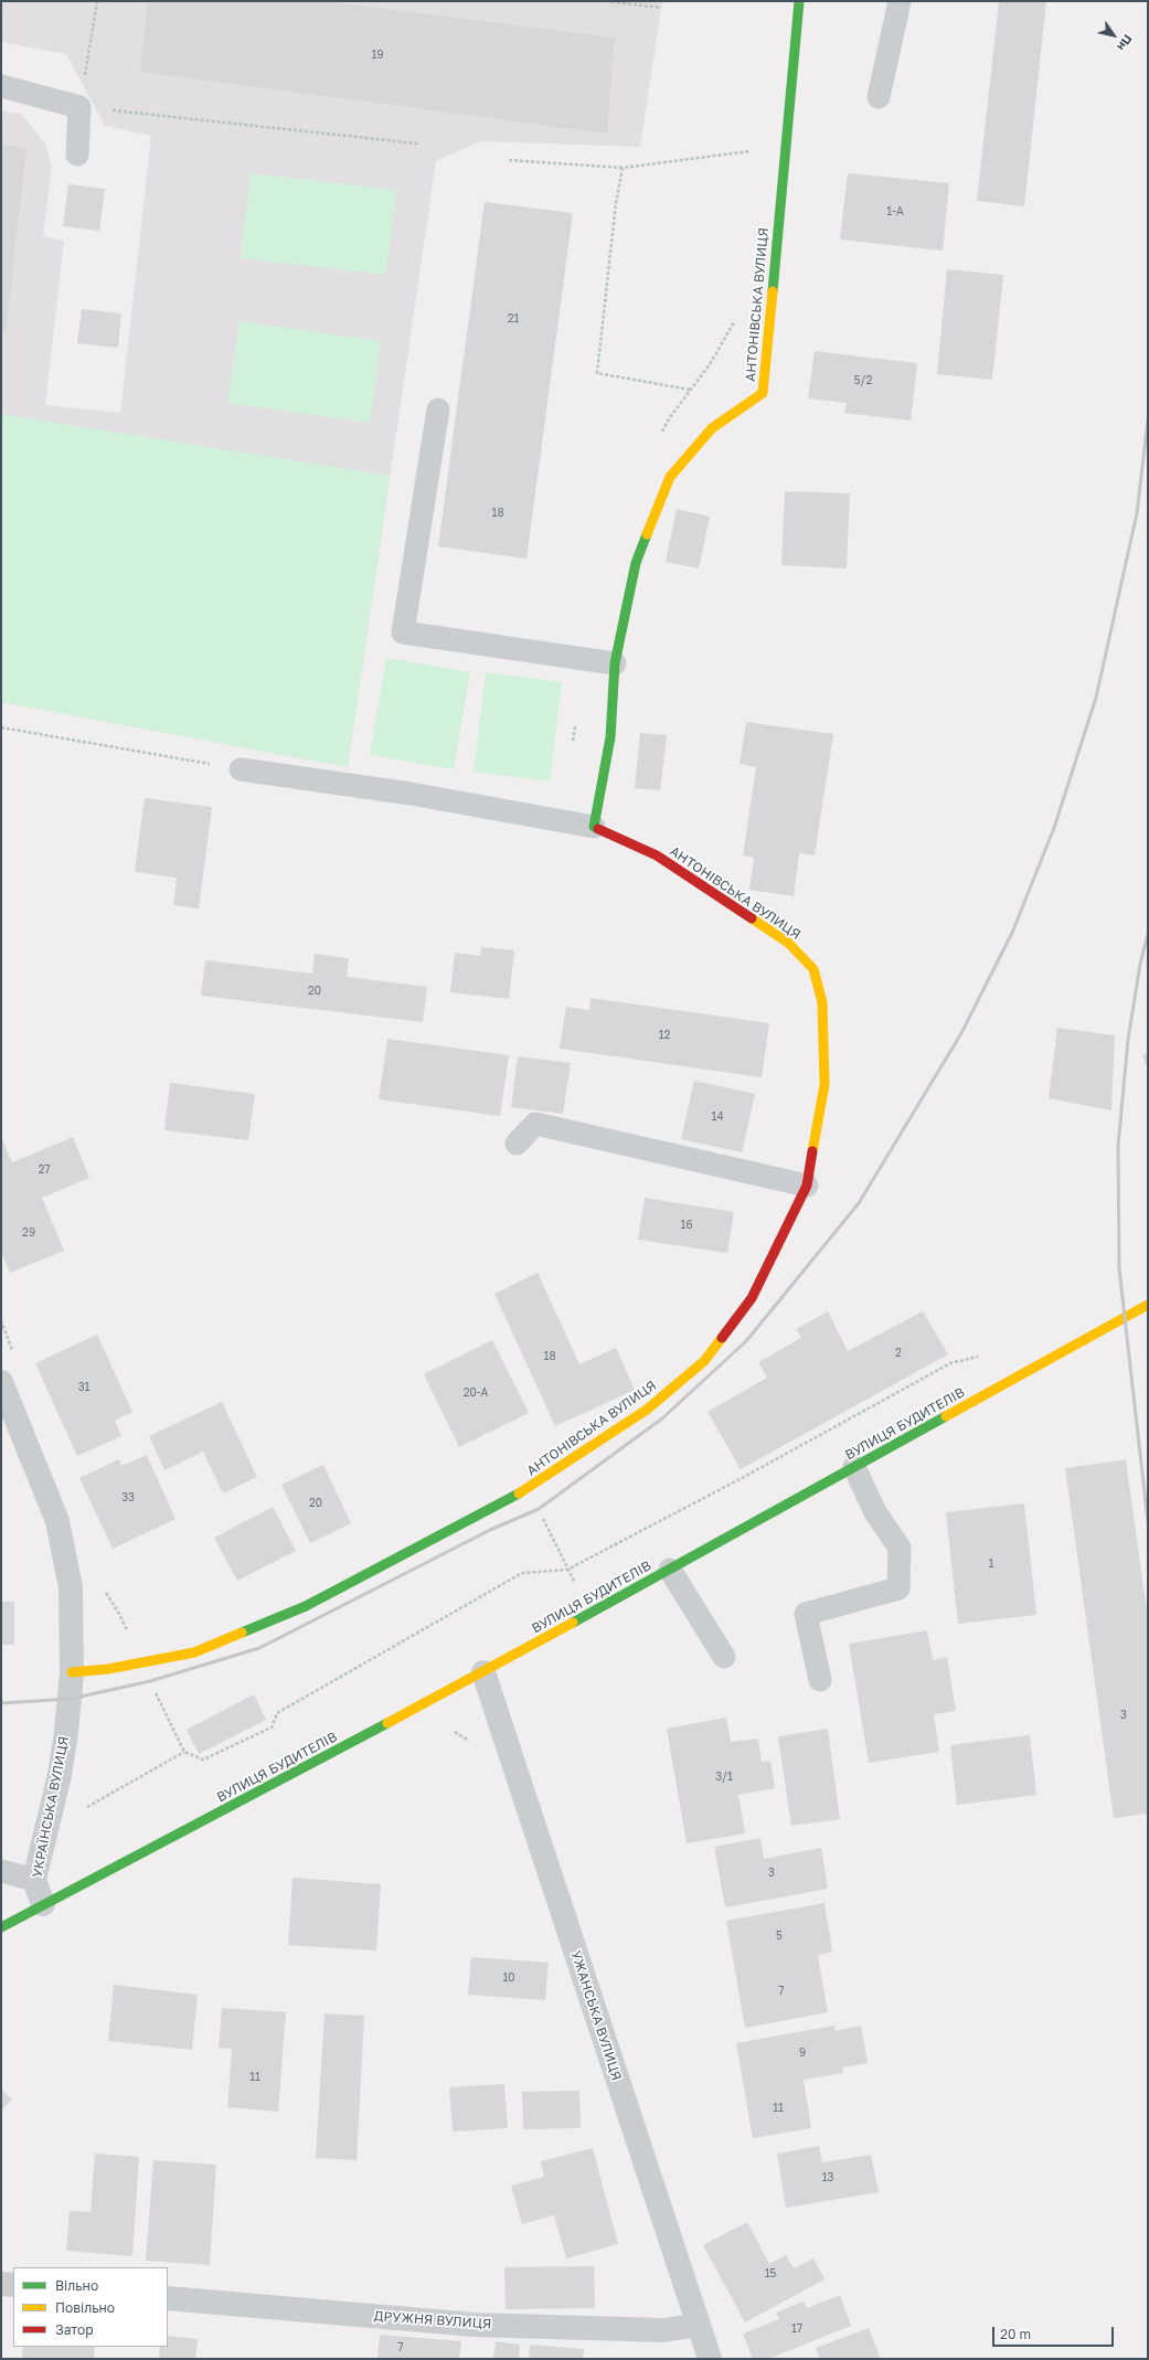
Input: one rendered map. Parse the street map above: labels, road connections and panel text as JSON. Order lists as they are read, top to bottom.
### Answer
{
  "streets": {
    "street": [
      "АНТОНІВСЬКА ВУЛИЦЯ",
      "ВУЛИЦЯ БУДИТЕЛІВ",
      "УКРАЇНСЬКА ВУЛИЦЯ",
      "УЖАНСЬКА ВУЛИЦЯ",
      "ДРУЖНЯ ВУЛИЦЯ"
    ]
  },
  "crossings": [
    ["АНТОНІВСЬКА ВУЛИЦЯ", "УКРАЇНСЬКА ВУЛИЦЯ"],
    ["ВУЛИЦЯ БУДИТЕЛІВ", "УКРАЇНСЬКА ВУЛИЦЯ"],
    ["ВУЛИЦЯ БУДИТЕЛІВ", "УЖАНСЬКА ВУЛИЦЯ"],
    ["УЖАНСЬКА ВУЛИЦЯ", "ДРУЖНЯ ВУЛИЦЯ"]
  ],
  "house_numbers": [
    "19",
    "1-А",
    "21",
    "5/2",
    "18",
    "20",
    "12",
    "14",
    "27",
    "16",
    "29",
    "2",
    "18",
    "31",
    "20-А",
    "33",
    "20",
    "1",
    "3",
    "3/1",
    "3",
    "5",
    "10",
    "7",
    "9",
    "11",
    "11",
    "13",
    "15",
    "17",
    "7"
  ],
  "legend": ["Вільно", "Повільно", "Затор"],
  "scale_bar": "20 m",
  "north": "bottom right"
}
